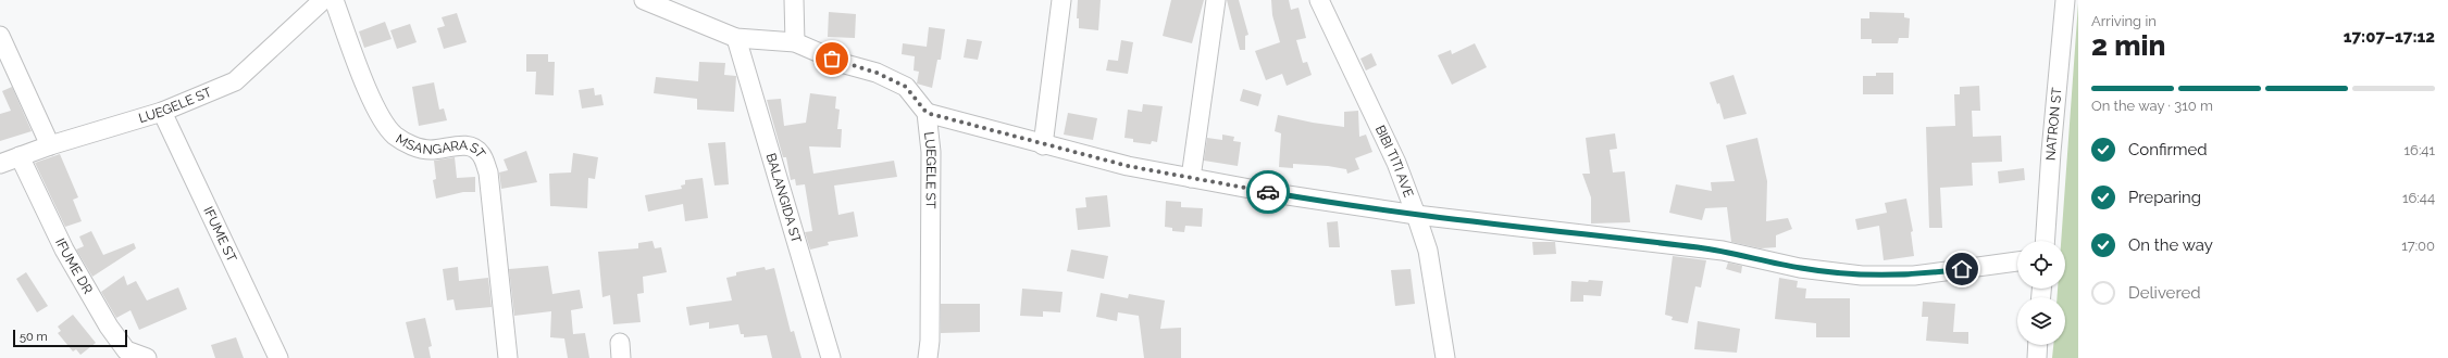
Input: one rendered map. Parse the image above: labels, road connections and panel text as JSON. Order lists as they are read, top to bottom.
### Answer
{
  "streets": {
    "street": [
      "LUEGELE ST",
      "NATRON ST",
      "MSANGARA ST",
      "BIBI TITI AVE",
      "BALANGIDA ST",
      "IFUME ST",
      "IFUME DR"
    ]
  },
  "crossings": [
    ["LUEGELE ST", "BALANGIDA ST"],
    ["LUEGELE ST", "IFUME ST"],
    ["LUEGELE ST", "IFUME DR"]
  ],
  "scale_bar": "50 m",
  "page": {
    "heading": ["2 min", "Arriving in", "17:07–17:12"],
    "bar": "On the way · 310 m",
    "list": [
      ["Confirmed", "16:41"],
      ["Preparing", "16:44"],
      ["On the way", "17:00"],
      "Delivered"
    ],
    "scale": "50 m"
  }
}
